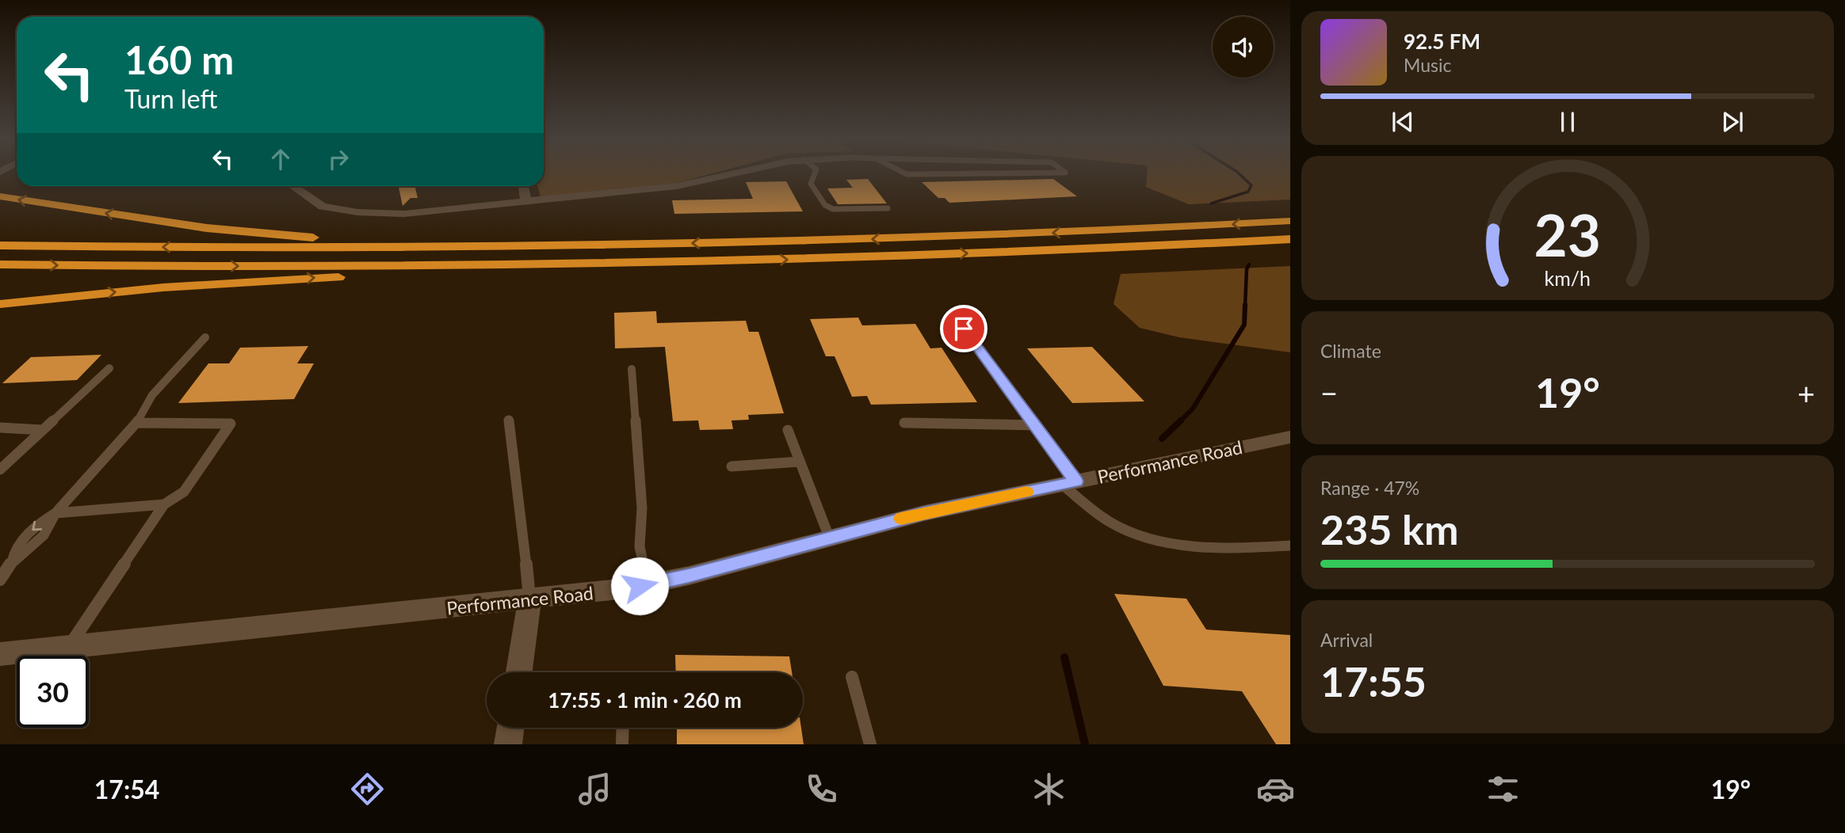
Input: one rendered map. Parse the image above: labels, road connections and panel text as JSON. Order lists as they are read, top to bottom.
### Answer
{
  "streets": {
    "street": ["Performance Road"]
  },
  "page": {
    "turn": ["160 m", "Turn left"],
    "song": ["92.5 FM", "Music"],
    "tile": [
      "Climate",
      ["Range · 47%", "235 km"],
      ["Arrival", "17:55"]
    ],
    "heat": ["−", "19°", "+"],
    "limit": "30",
    "trip": "17:55 · 1 min · 260 m",
    "tabs": ["17:54", "19°"],
    "gauge": ["23", "km/h"]
  }
}
